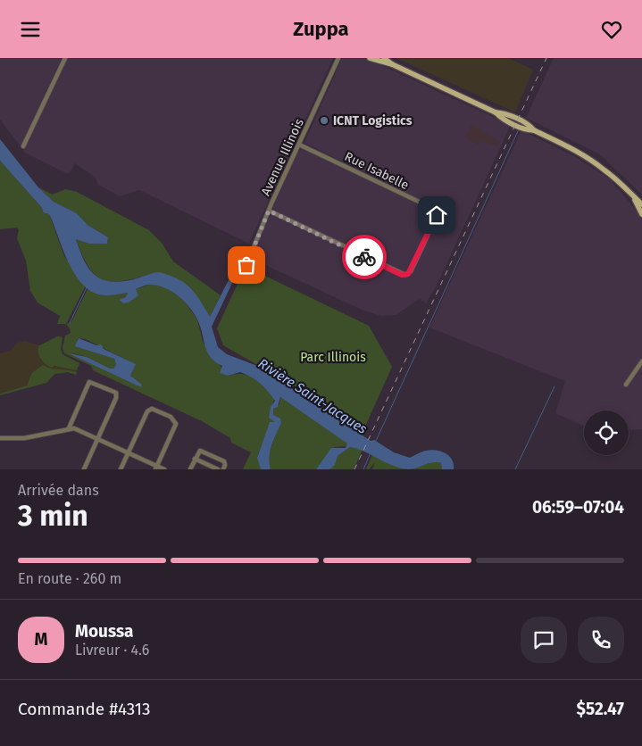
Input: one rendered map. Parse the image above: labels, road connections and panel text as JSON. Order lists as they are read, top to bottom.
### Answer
{
  "streets": {
    "street": ["Avenue Illinois", "Rue Isabelle"]
  },
  "crossings": [
    ["Avenue Illinois", "Rue Isabelle"]
  ],
  "water": ["Rivière Saint-Jacques"],
  "parks": ["Parc Illinois"],
  "places": ["ICNT Logistics"],
  "page": {
    "header": "Zuppa",
    "heading": ["3 min", "Arrivée dans", "06:59–07:04"],
    "panel": [
      "Moussa",
      "Livreur · 4.6",
      "Commande #4313",
      "$52.47"
    ],
    "bar": "En route · 260 m",
    "round": "M"
  }
}
